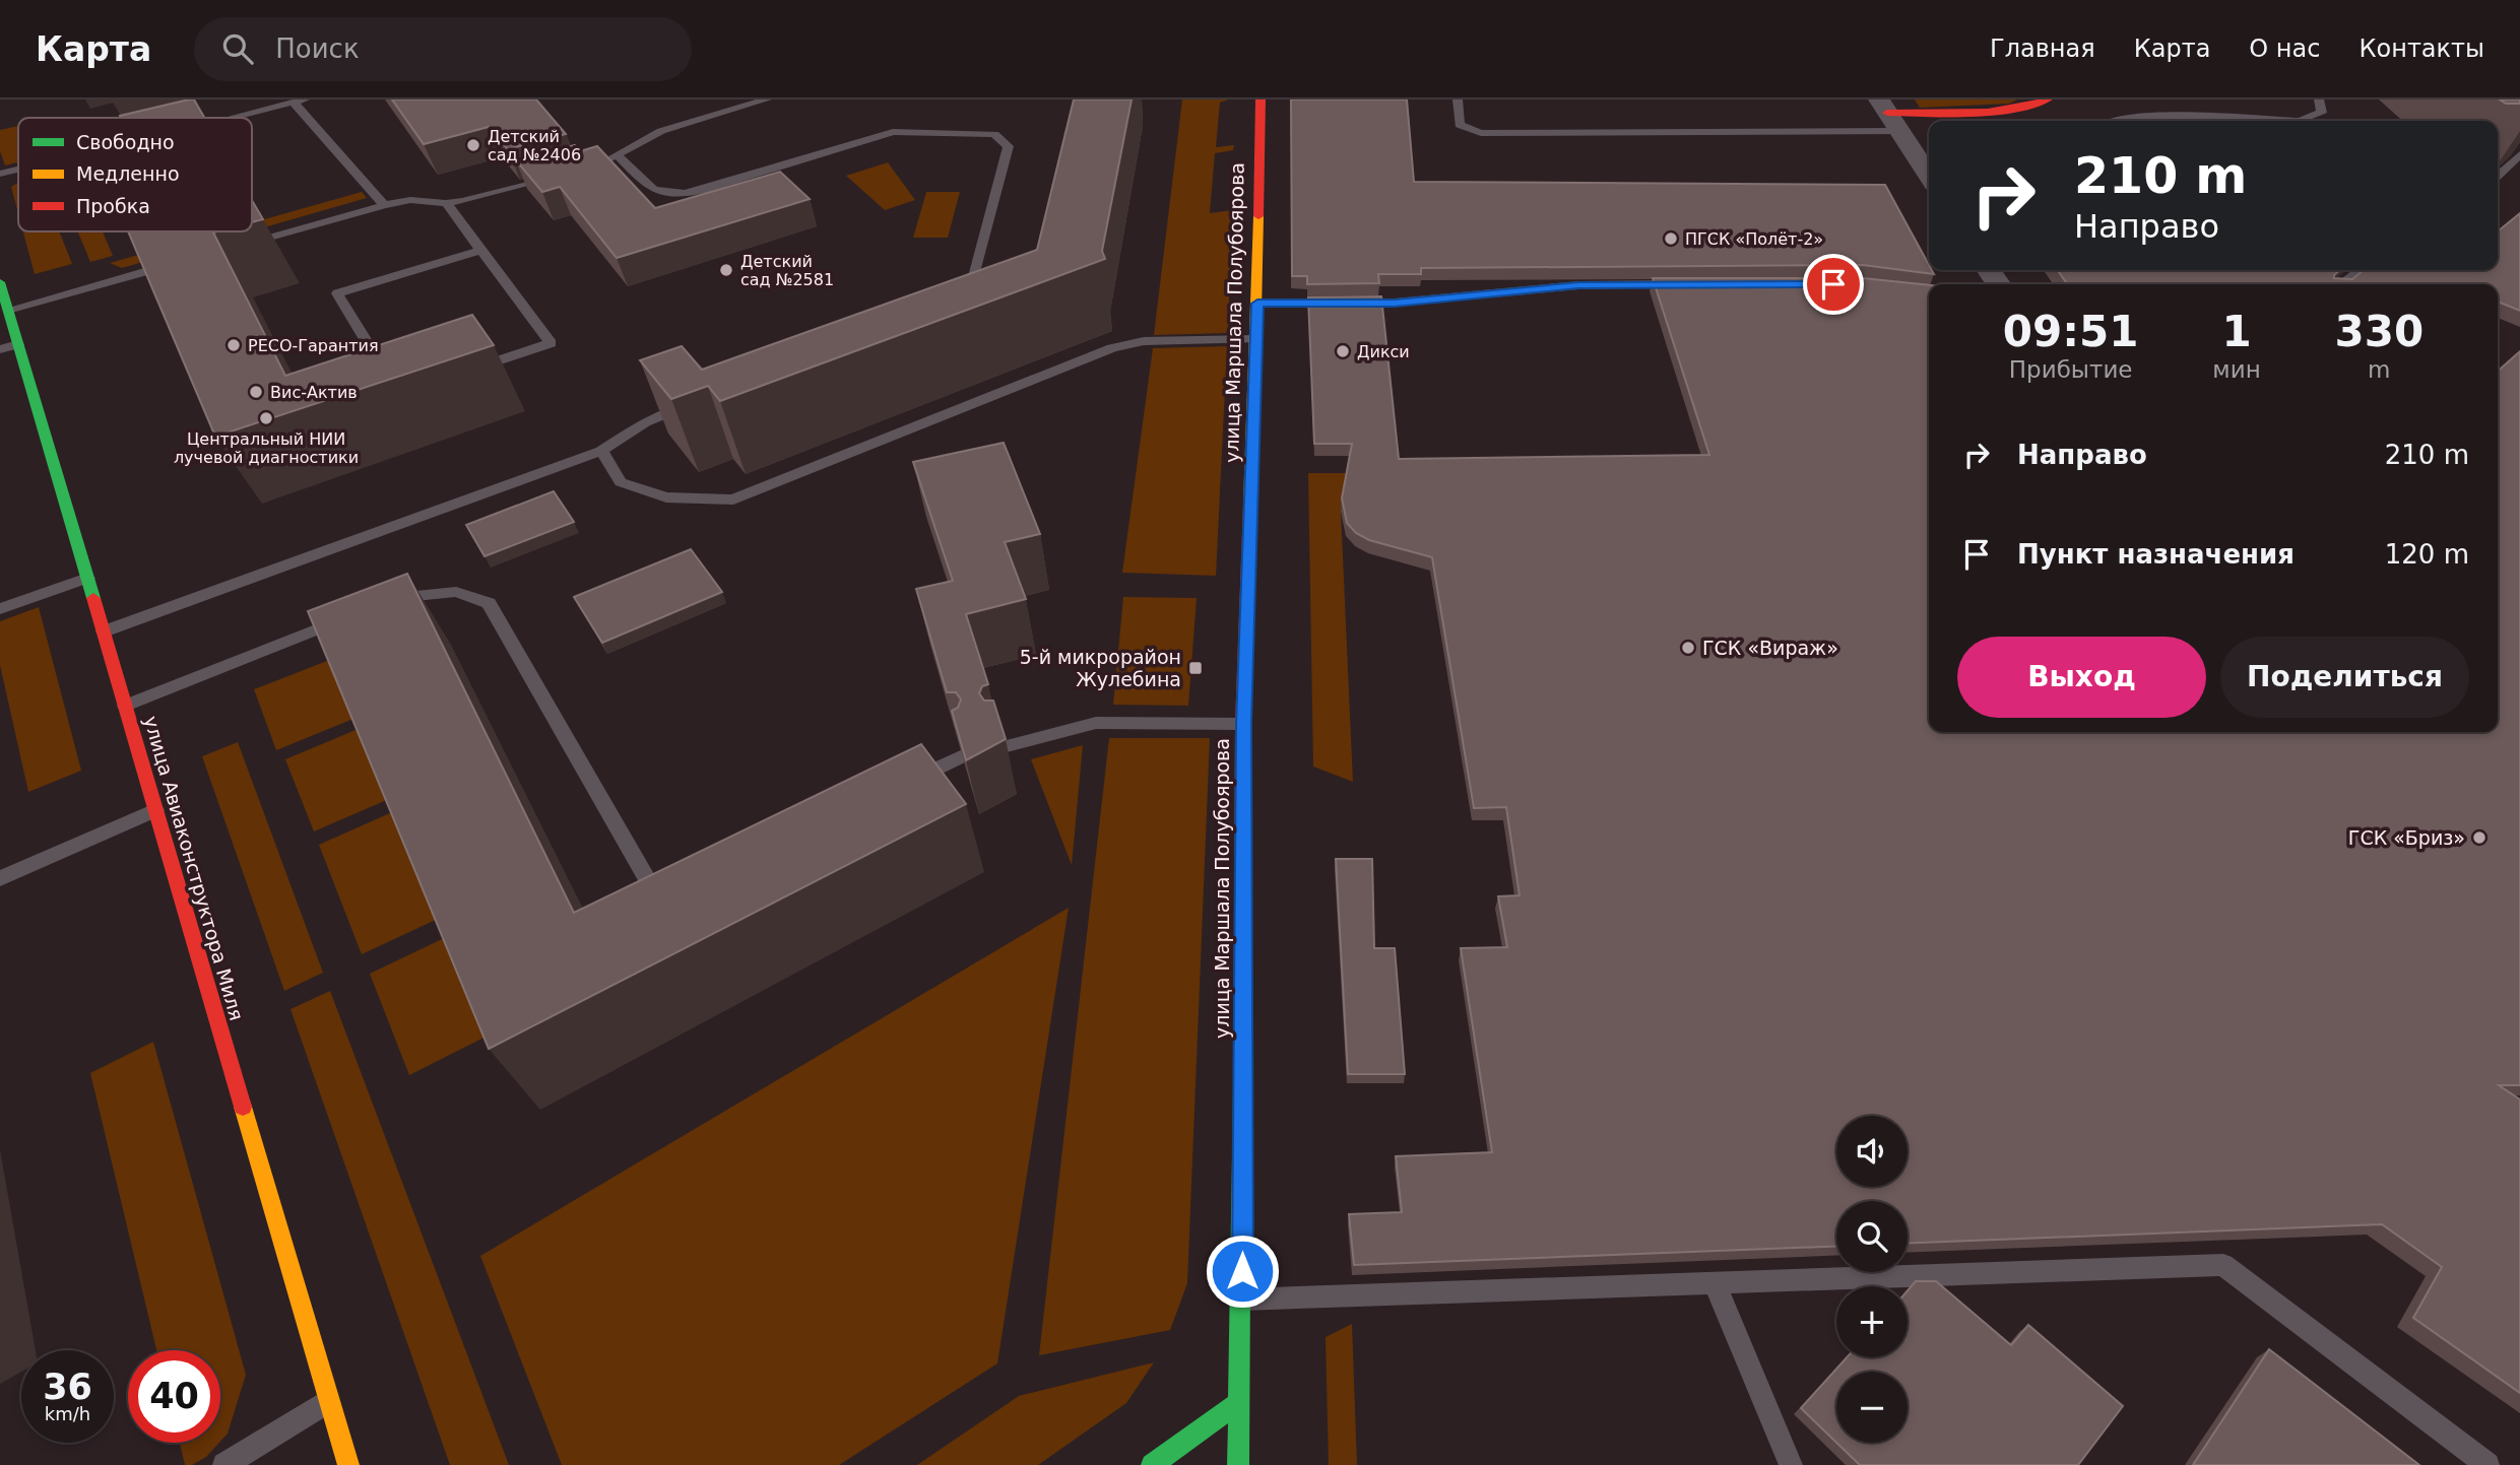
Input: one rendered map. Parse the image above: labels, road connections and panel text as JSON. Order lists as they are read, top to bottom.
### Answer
{
  "streets": {
    "street": ["улица Маршала Полубоярова", "улица Авиаконструктора Миля"]
  },
  "places": {
    "other": [
      "Детский сад №2406",
      "ПГСК «Полёт-2»",
      "Детский сад №2581",
      "РЕСО-Гарантия",
      "Дикси",
      "Вис-Актив",
      "Центральный НИИ лучевой диагностики",
      "ГСК «Вираж»",
      "ГСК «Бриз»"
    ],
    "transit": ["5-й микрорайон Жулебина"]
  },
  "legend": ["Свободно", "Медленно", "Пробка"],
  "page": {
    "header": "Карта",
    "search": "Поиск",
    "nav": [
      "Главная",
      "Карта",
      "О нас",
      "Контакты"
    ],
    "turn": ["210 m", "Направо"],
    "eta": [
      "09:51",
      "Прибытие",
      "1",
      "мин",
      "330",
      "m"
    ],
    "list": [
      {
        "name": "Направо",
        "value": "210 m"
      },
      {
        "name": "Пункт назначения",
        "value": "120 m"
      }
    ],
    "buttons": ["Выход", "Поделиться"],
    "map_buttons": ["+", "−"],
    "speed": "36 km/h",
    "limit": "40"
  }
}
